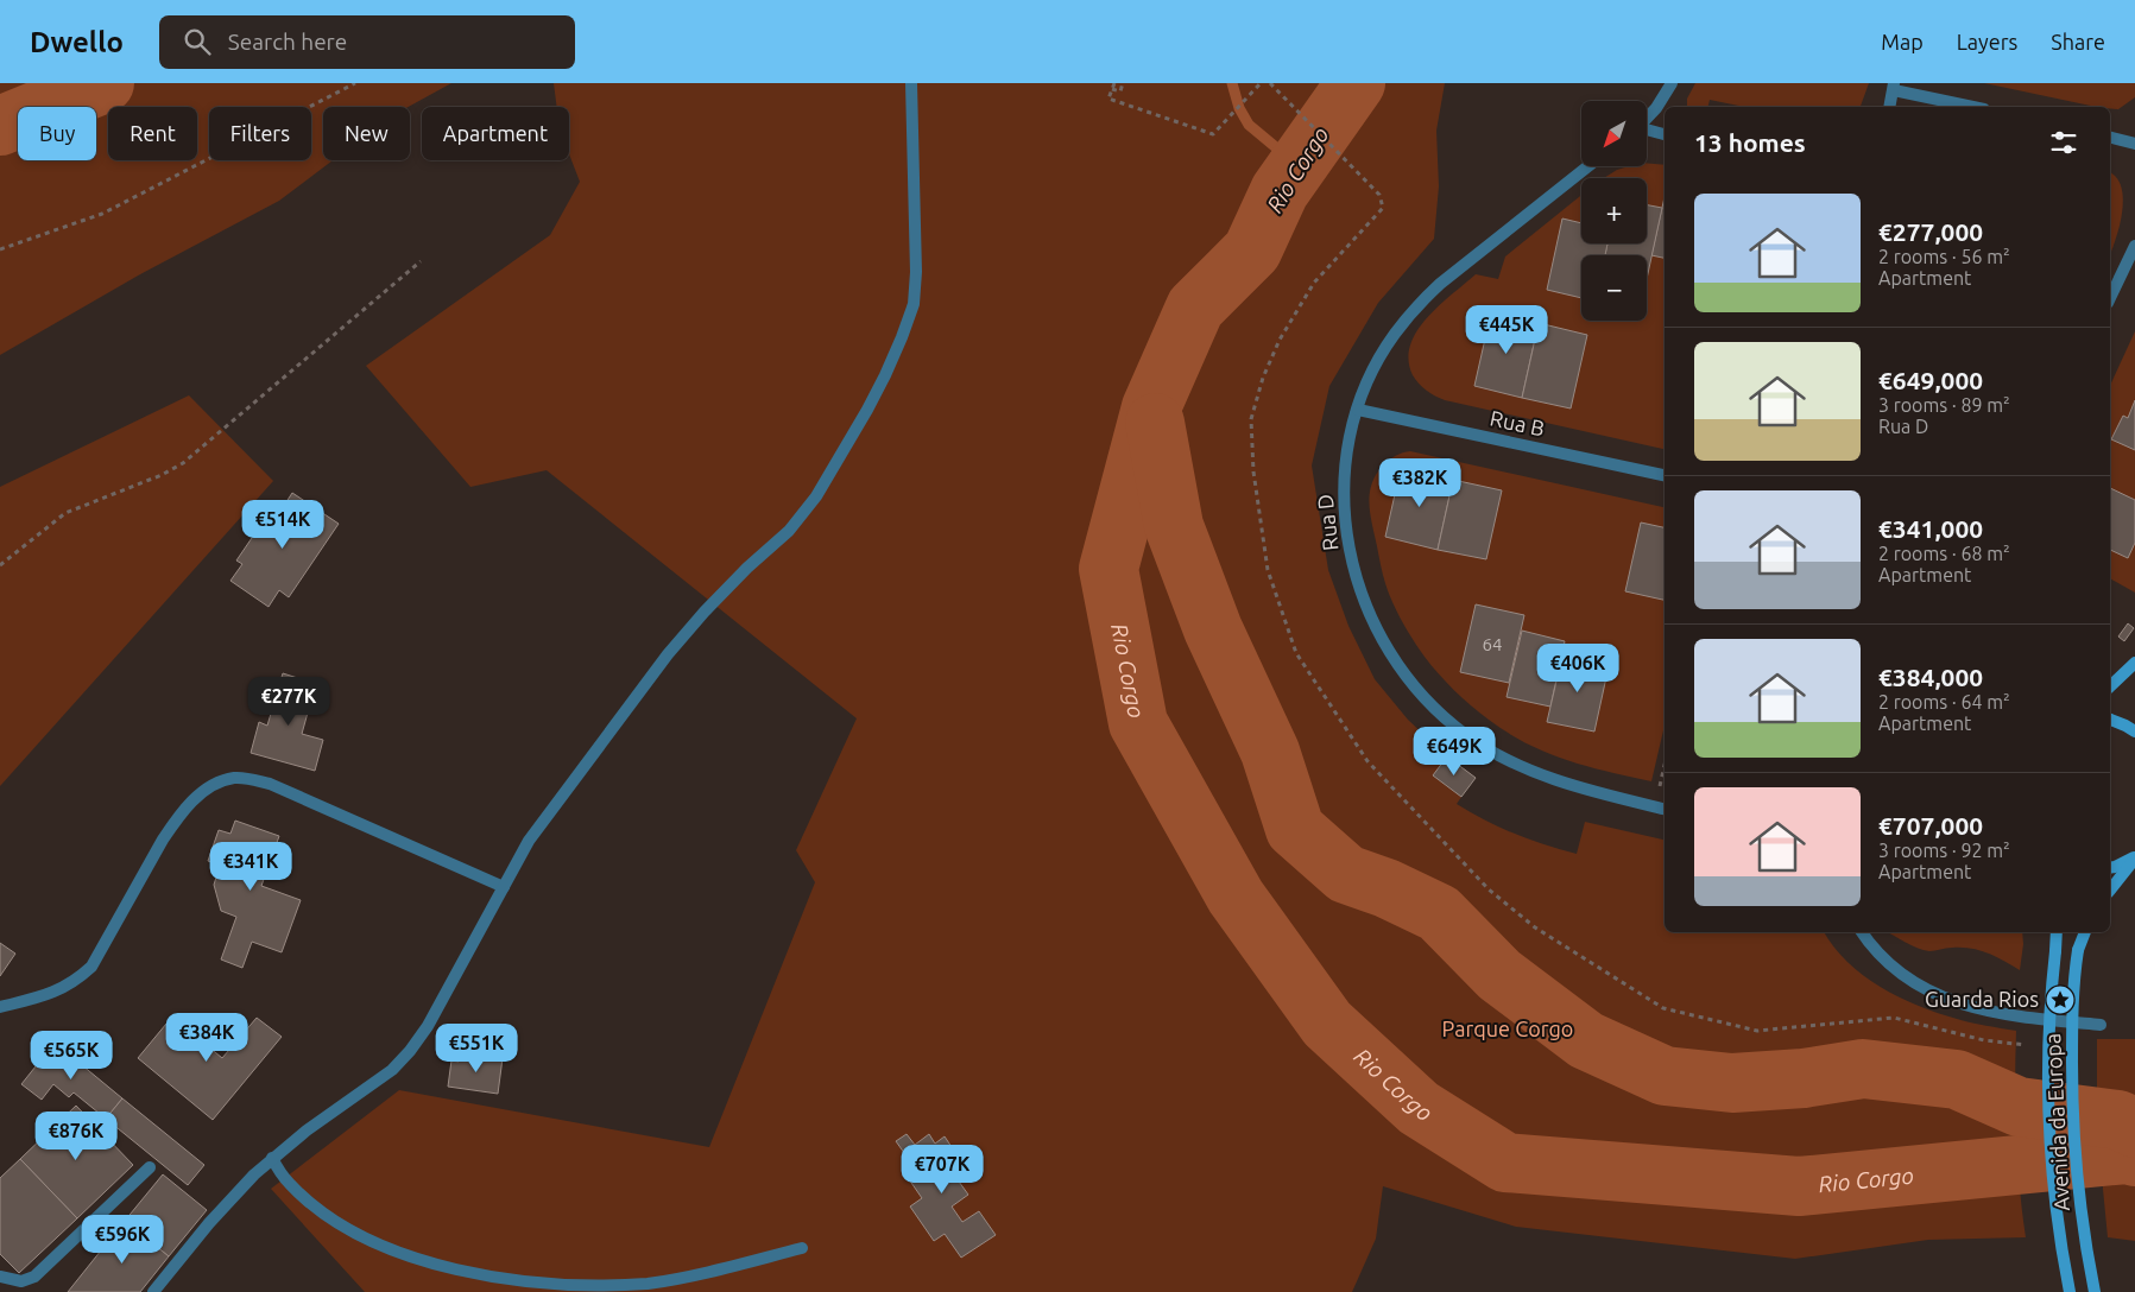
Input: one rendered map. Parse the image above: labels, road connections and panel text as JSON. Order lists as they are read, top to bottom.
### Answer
{
  "streets": {
    "main road": ["Avenida da Europa"],
    "street": ["Rua B", "Rua D"]
  },
  "crossings": [
    ["Rua B", "Rua D"]
  ],
  "water": ["Rio Corgo"],
  "parks": ["Parque Corgo"],
  "places": {
    "place": ["Guarda Rios"]
  },
  "house_numbers": ["64"],
  "north": "bottom left",
  "page": {
    "header": "Dwello",
    "search": "Search here",
    "nav": ["Map", "Layers", "Share"],
    "map_buttons": ["+", "−"],
    "chip": [
      "Buy",
      "Rent",
      "Filters",
      "New",
      "Apartment"
    ],
    "heading": "13 homes",
    "list": [
      {
        "name": "€277,000",
        "note": "2 rooms · 56 m² · Apartment"
      },
      {
        "name": "€649,000",
        "note": "3 rooms · 89 m² · Rua D"
      },
      {
        "name": "€341,000",
        "note": "2 rooms · 68 m² · Apartment"
      },
      {
        "name": "€384,000",
        "note": "2 rooms · 64 m² · Apartment"
      },
      {
        "name": "€707,000",
        "note": "3 rooms · 92 m² · Apartment"
      }
    ],
    "price": [
      "€445K",
      "€382K",
      "€514K",
      "€406K",
      "€277K",
      "€649K",
      "€341K",
      "€384K",
      "€551K",
      "€565K",
      "€876K",
      "€707K",
      "€596K"
    ]
  }
}
